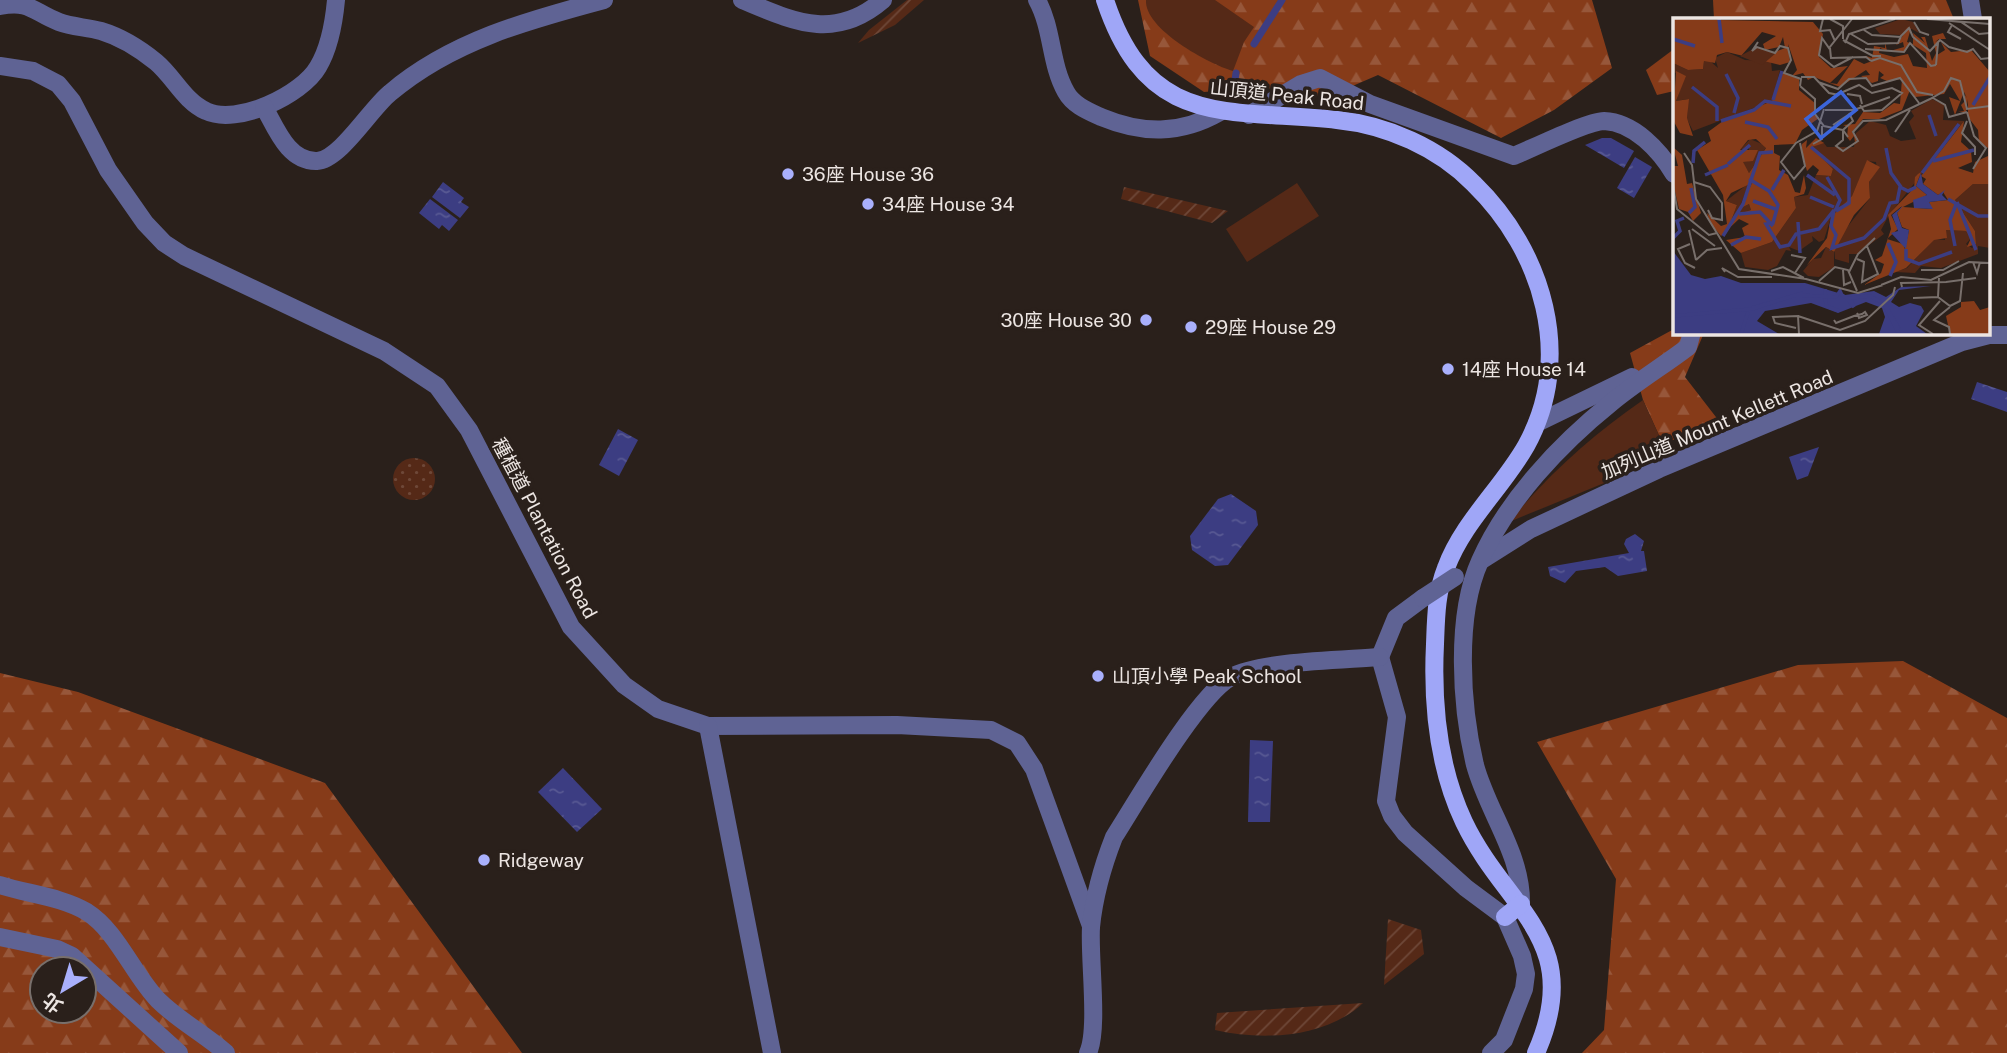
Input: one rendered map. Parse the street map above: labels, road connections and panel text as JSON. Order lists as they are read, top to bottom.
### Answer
{
  "streets": {
    "main road": ["山頂道 Peak Road"],
    "street": ["加列山道 Mount Kellett Road", "種植道 Plantation Road"]
  },
  "places": [
    "36座 House 36",
    "34座 House 34",
    "30座 House 30",
    "29座 House 29",
    "14座 House 14",
    "山頂小學 Peak School",
    "Ridgeway"
  ],
  "north": "bottom left"
}
